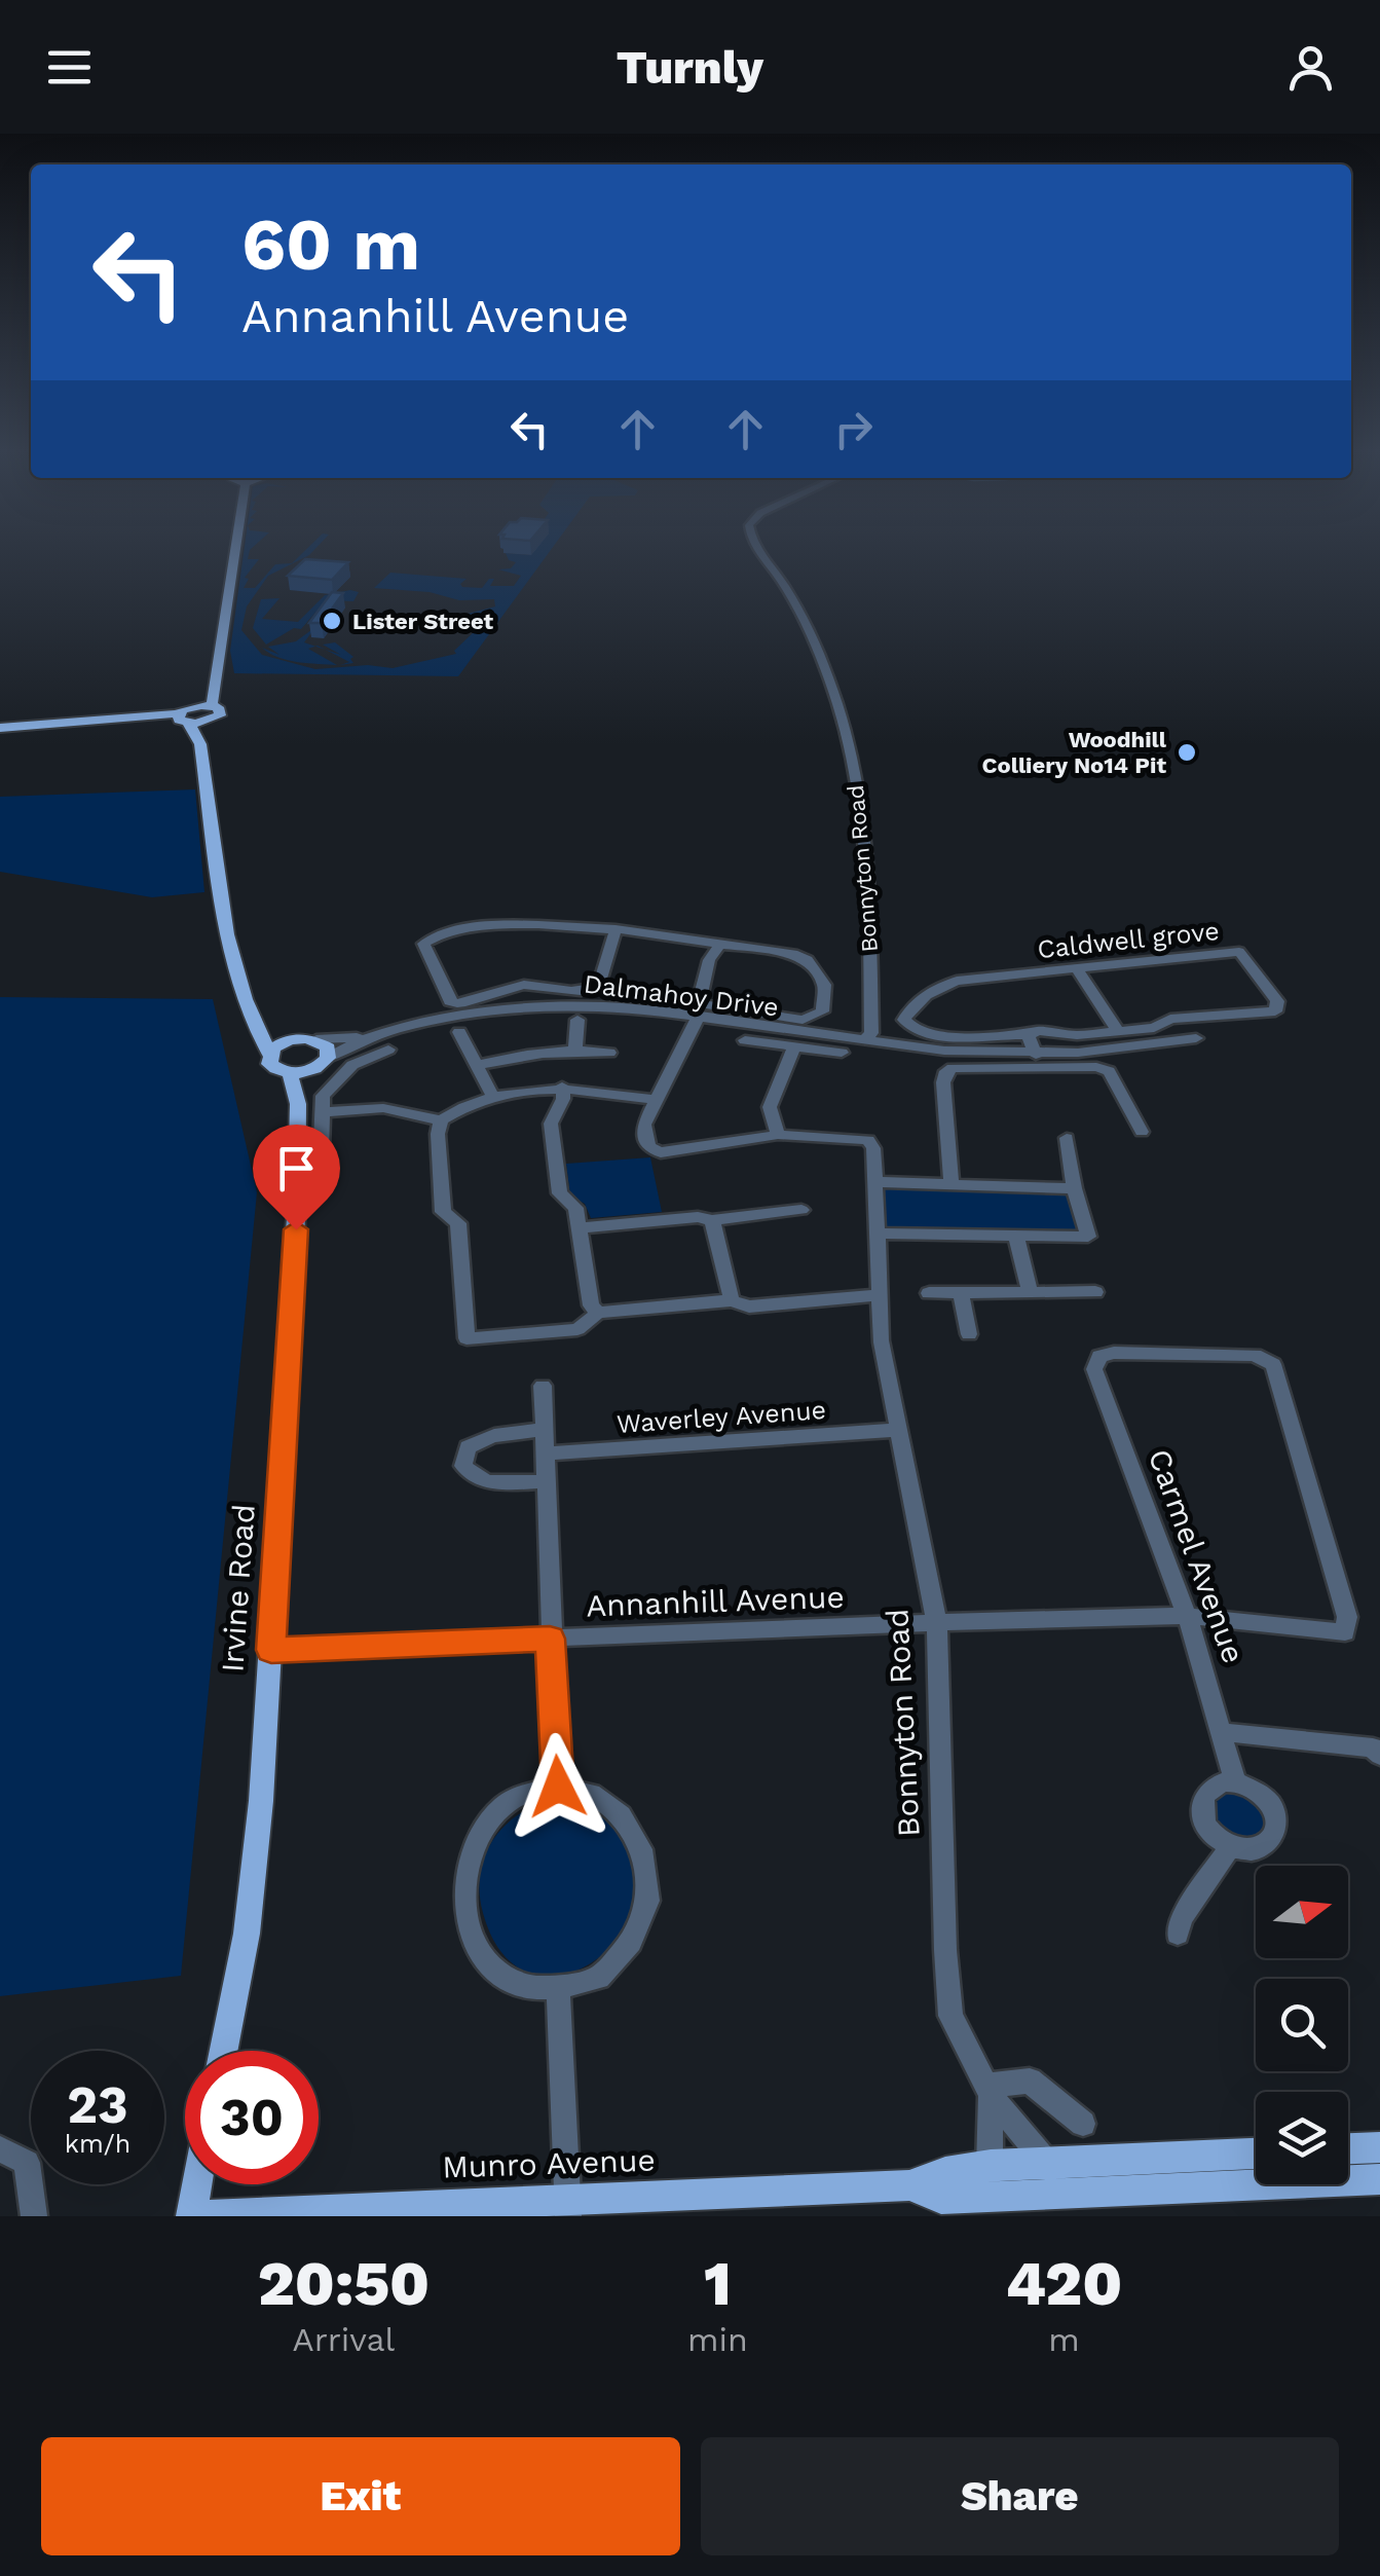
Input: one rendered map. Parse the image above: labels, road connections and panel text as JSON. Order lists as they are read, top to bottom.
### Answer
{
  "streets": {
    "main road": ["Irvine Road", "Munro Avenue"],
    "street": [
      "Bonnyton Road",
      "Caldwell grove",
      "Dalmahoy Drive",
      "Waverley Avenue",
      "Carmel Avenue",
      "Annanhill Avenue"
    ]
  },
  "crossings": [
    ["Bonnyton Road", "Dalmahoy Drive"],
    ["Bonnyton Road", "Waverley Avenue"],
    ["Bonnyton Road", "Annanhill Avenue"],
    ["Bonnyton Road", "Munro Avenue"],
    ["Carmel Avenue", "Annanhill Avenue"],
    ["Irvine Road", "Annanhill Avenue"]
  ],
  "places": ["Lister Street", "Woodhill Colliery No14 Pit"],
  "north": "right",
  "page": {
    "header": "Turnly",
    "turn": ["60 m", "Annanhill Avenue"],
    "speed": "23 km/h",
    "limit": "30",
    "eta": [
      "20:50",
      "Arrival",
      "1",
      "min",
      "420",
      "m"
    ],
    "buttons": ["Exit", "Share"]
  }
}
